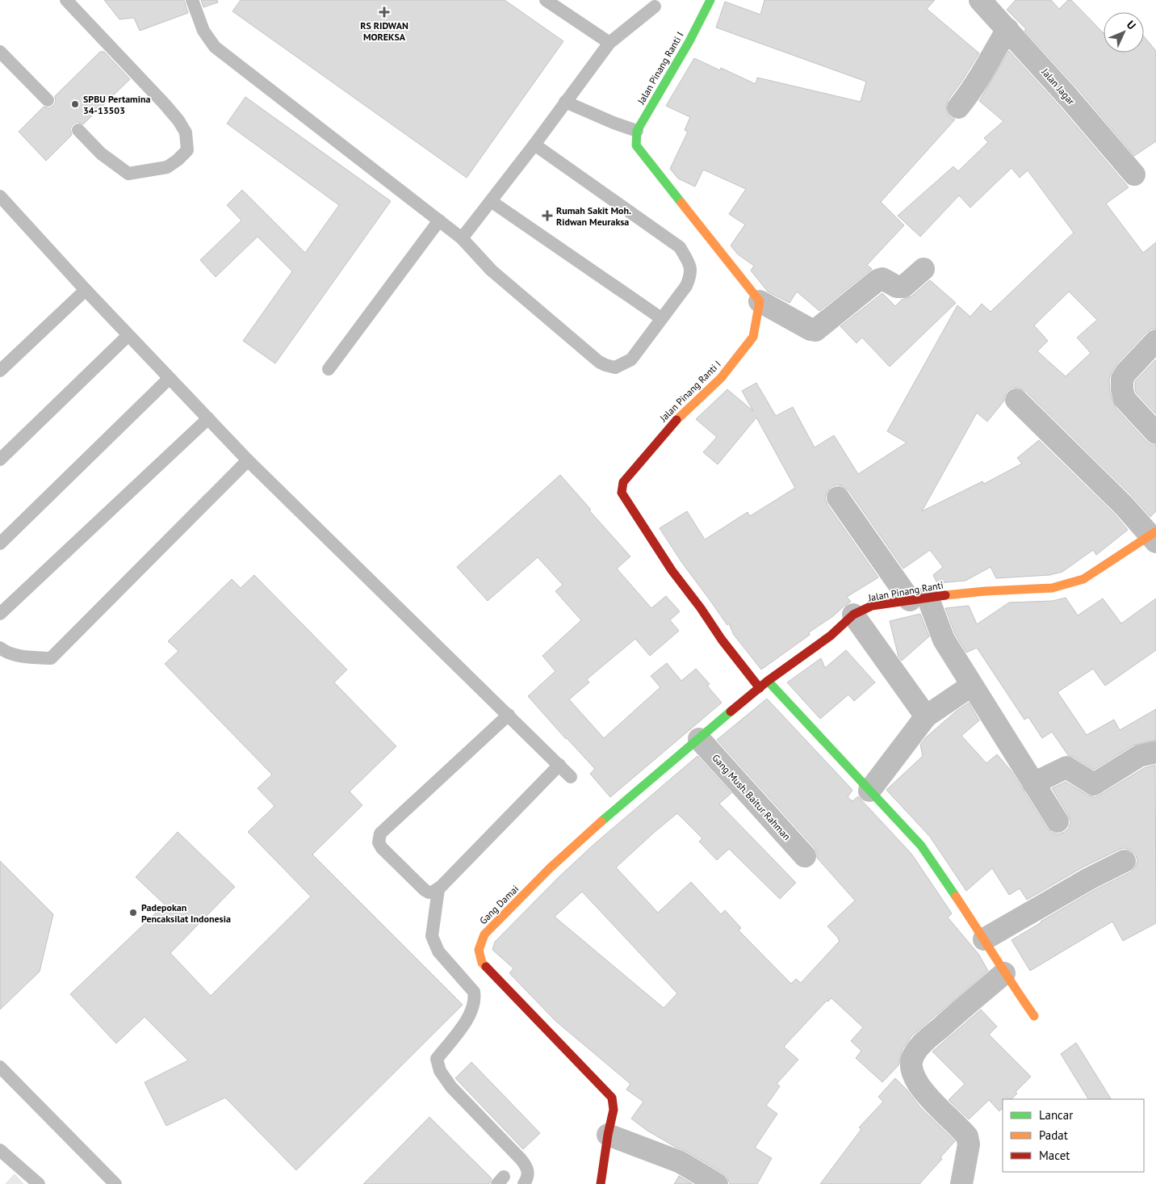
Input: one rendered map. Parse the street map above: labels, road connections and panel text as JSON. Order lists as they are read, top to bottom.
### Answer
{
  "streets": {
    "street": [
      "Jalan Pinang Ranti I",
      "Jalan Jagar",
      "Jalan Pinang Ranti",
      "Gang Mush. Baitur Rahman",
      "Gang Damai"
    ]
  },
  "crossings": [
    ["Jalan Pinang Ranti I", "Jalan Pinang Ranti"],
    ["Jalan Pinang Ranti", "Gang Mush. Baitur Rahman"],
    ["Jalan Pinang Ranti", "Gang Damai"]
  ],
  "places": {
    "health": ["RS RIDWAN MOREKSA", "Rumah Sakit Moh. Ridwan Meuraksa"],
    "other": ["SPBU Pertamina 34-13503", "Padepokan Pencaksilat Indonesia"]
  },
  "legend": ["Lancar", "Padat", "Macet"],
  "north": "top right"
}
